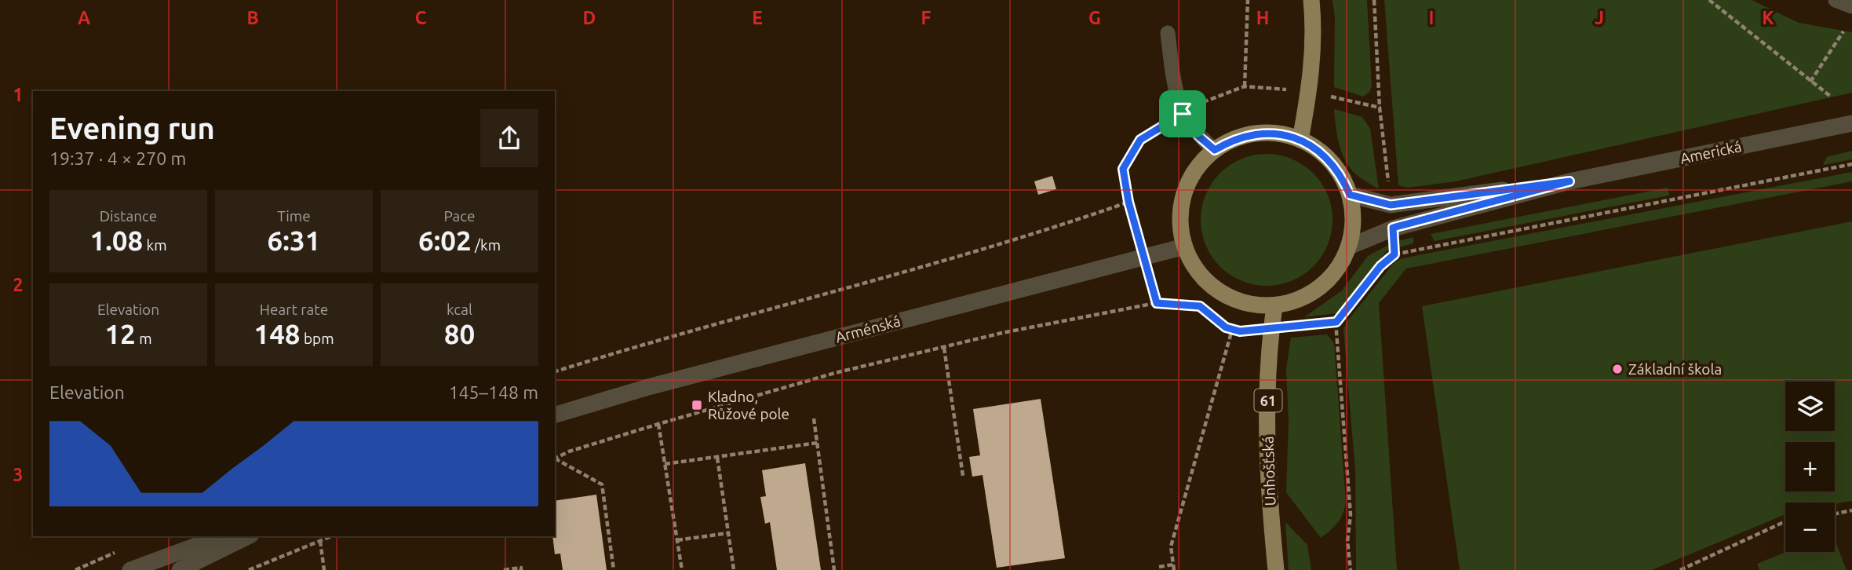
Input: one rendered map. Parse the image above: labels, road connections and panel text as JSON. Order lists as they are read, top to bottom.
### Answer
{
  "streets": {
    "main road": ["61", "Unhošťská"],
    "street": ["Americká", "Arménská"]
  },
  "crossings": [
    ["Americká", "Arménská"],
    ["Americká", "Unhošťská"],
    ["Arménská", "Unhošťská"]
  ],
  "places": {
    "other": ["Základní škola"],
    "transit": ["Kladno, Růžové pole"]
  },
  "page": {
    "heading": ["Evening run", "19:37 · 4 × 270 m"],
    "stats": [
      ["Distance", "1.08 km"],
      ["Time", "6:31"],
      ["Pace", "6:02 /km"],
      ["Elevation", "12 m"],
      ["Heart rate", "148 bpm"],
      ["kcal", "80"]
    ],
    "chart": ["Elevation", "145–148 m"],
    "map_buttons": ["+", "−"]
  },
  "grid": {
    "columns": [
      "A",
      "B",
      "C",
      "D",
      "E",
      "F",
      "G",
      "H",
      "I",
      "J",
      "K"
    ],
    "rows": ["1", "2", "3"]
  }
}
